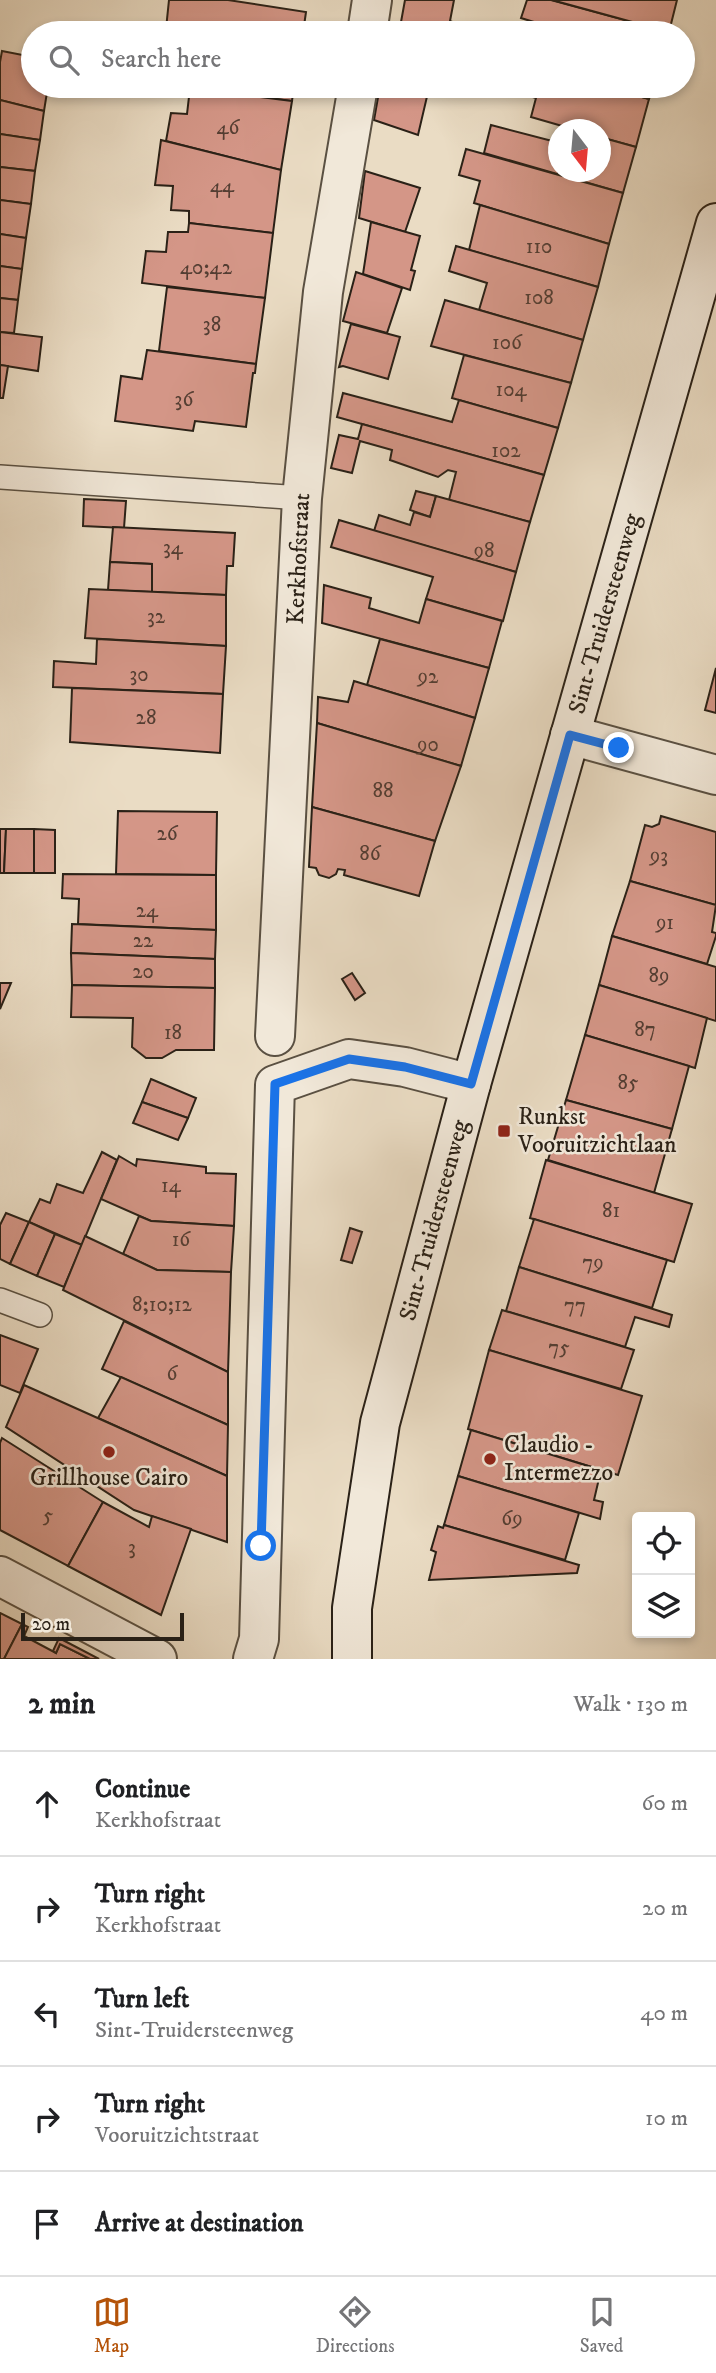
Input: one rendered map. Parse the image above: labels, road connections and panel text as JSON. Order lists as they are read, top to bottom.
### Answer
{
  "streets": {
    "street": ["Kerkhofstraat", "Sint-Truidersteenweg"]
  },
  "places": {
    "transit": ["Runkst Vooruitzichtlaan"],
    "other": ["Grillhouse Cairo", "Claudio - Intermezzo"]
  },
  "house_numbers": [
    "46",
    "44",
    "110",
    "40;42",
    "108",
    "38",
    "106",
    "104",
    "36",
    "102",
    "34",
    "98",
    "32",
    "30",
    "92",
    "28",
    "90",
    "88",
    "26",
    "86",
    "93",
    "24",
    "91",
    "22",
    "20",
    "89",
    "87",
    "18",
    "85",
    "14",
    "81",
    "16",
    "79",
    "8;10;12",
    "77",
    "75",
    "6",
    "5",
    "69",
    "3"
  ],
  "scale_bar": "20 m",
  "north": "bottom",
  "page": {
    "search": "Search here",
    "scale": "20 m",
    "heading": ["2 min", "Walk · 130 m"],
    "list": [
      ["Continue", "Kerkhofstraat", "60 m"],
      ["Turn right", "Kerkhofstraat", "20 m"],
      ["Turn left", "Sint-Truidersteenweg", "40 m"],
      ["Turn right", "Vooruitzichtstraat", "10 m"],
      "Arrive at destination"
    ],
    "nav": ["Map", "Directions", "Saved"]
  }
}
